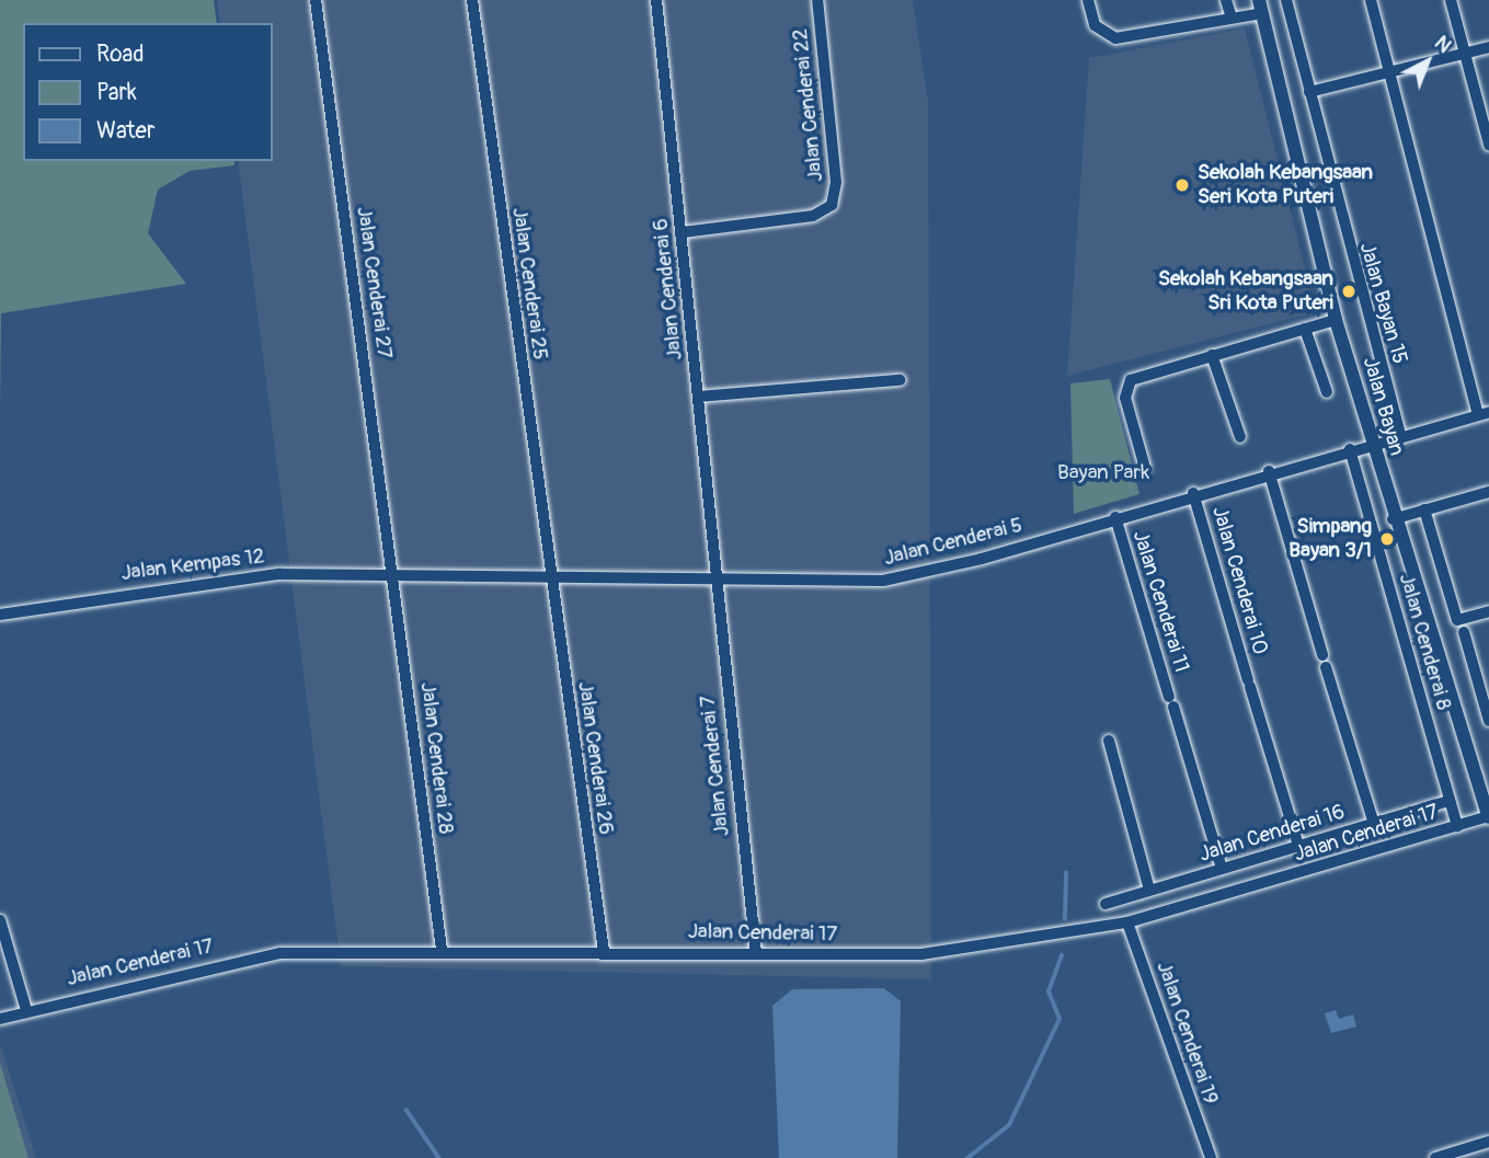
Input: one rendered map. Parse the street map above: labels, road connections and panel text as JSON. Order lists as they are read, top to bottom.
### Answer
{
  "streets": {
    "street": [
      "Jalan Cenderai 22",
      "Jalan Cenderai 27",
      "Jalan Cenderai 25",
      "Jalan Cenderai 6",
      "Jalan Bayan 15",
      "Jalan Bayan",
      "Jalan Cenderai 5",
      "Jalan Kempas 12",
      "Jalan Cenderai 10",
      "Jalan Cenderai 11",
      "Jalan Cenderai 8",
      "Jalan Cenderai 28",
      "Jalan Cenderai 26",
      "Jalan Cenderai 7",
      "Jalan Cenderai 16",
      "Jalan Cenderai 17",
      "Jalan Cenderai 19"
    ]
  },
  "crossings": [
    ["Jalan Cenderai 22", "Jalan Cenderai 6"],
    ["Jalan Cenderai 27", "Jalan Cenderai 5"],
    ["Jalan Cenderai 27", "Jalan Kempas 12"],
    ["Jalan Cenderai 27", "Jalan Cenderai 28"],
    ["Jalan Cenderai 25", "Jalan Cenderai 5"],
    ["Jalan Cenderai 25", "Jalan Cenderai 26"],
    ["Jalan Cenderai 6", "Jalan Cenderai 5"],
    ["Jalan Cenderai 6", "Jalan Cenderai 7"],
    ["Jalan Bayan 15", "Jalan Cenderai 5"],
    ["Jalan Bayan", "Jalan Cenderai 5"],
    ["Jalan Bayan", "Jalan Cenderai 17"],
    ["Jalan Cenderai 5", "Jalan Kempas 12"],
    ["Jalan Cenderai 5", "Jalan Cenderai 10"],
    ["Jalan Cenderai 5", "Jalan Cenderai 11"],
    ["Jalan Cenderai 5", "Jalan Cenderai 8"],
    ["Jalan Cenderai 5", "Jalan Cenderai 28"],
    ["Jalan Cenderai 5", "Jalan Cenderai 26"],
    ["Jalan Cenderai 5", "Jalan Cenderai 7"],
    ["Jalan Kempas 12", "Jalan Cenderai 28"],
    ["Jalan Cenderai 10", "Jalan Cenderai 16"],
    ["Jalan Cenderai 11", "Jalan Cenderai 16"],
    ["Jalan Cenderai 8", "Jalan Cenderai 16"],
    ["Jalan Cenderai 8", "Jalan Cenderai 17"],
    ["Jalan Cenderai 28", "Jalan Cenderai 17"],
    ["Jalan Cenderai 26", "Jalan Cenderai 17"],
    ["Jalan Cenderai 7", "Jalan Cenderai 17"],
    ["Jalan Cenderai 17", "Jalan Cenderai 19"]
  ],
  "parks": ["Bayan Park"],
  "places": ["Sekolah Kebangsaan Seri Kota Puteri", "Sekolah Kebangsaan Sri Kota Puteri", "Simpang Bayan 3/1"],
  "legend": ["Road", "Park", "Water"],
  "north": "top right"
}
